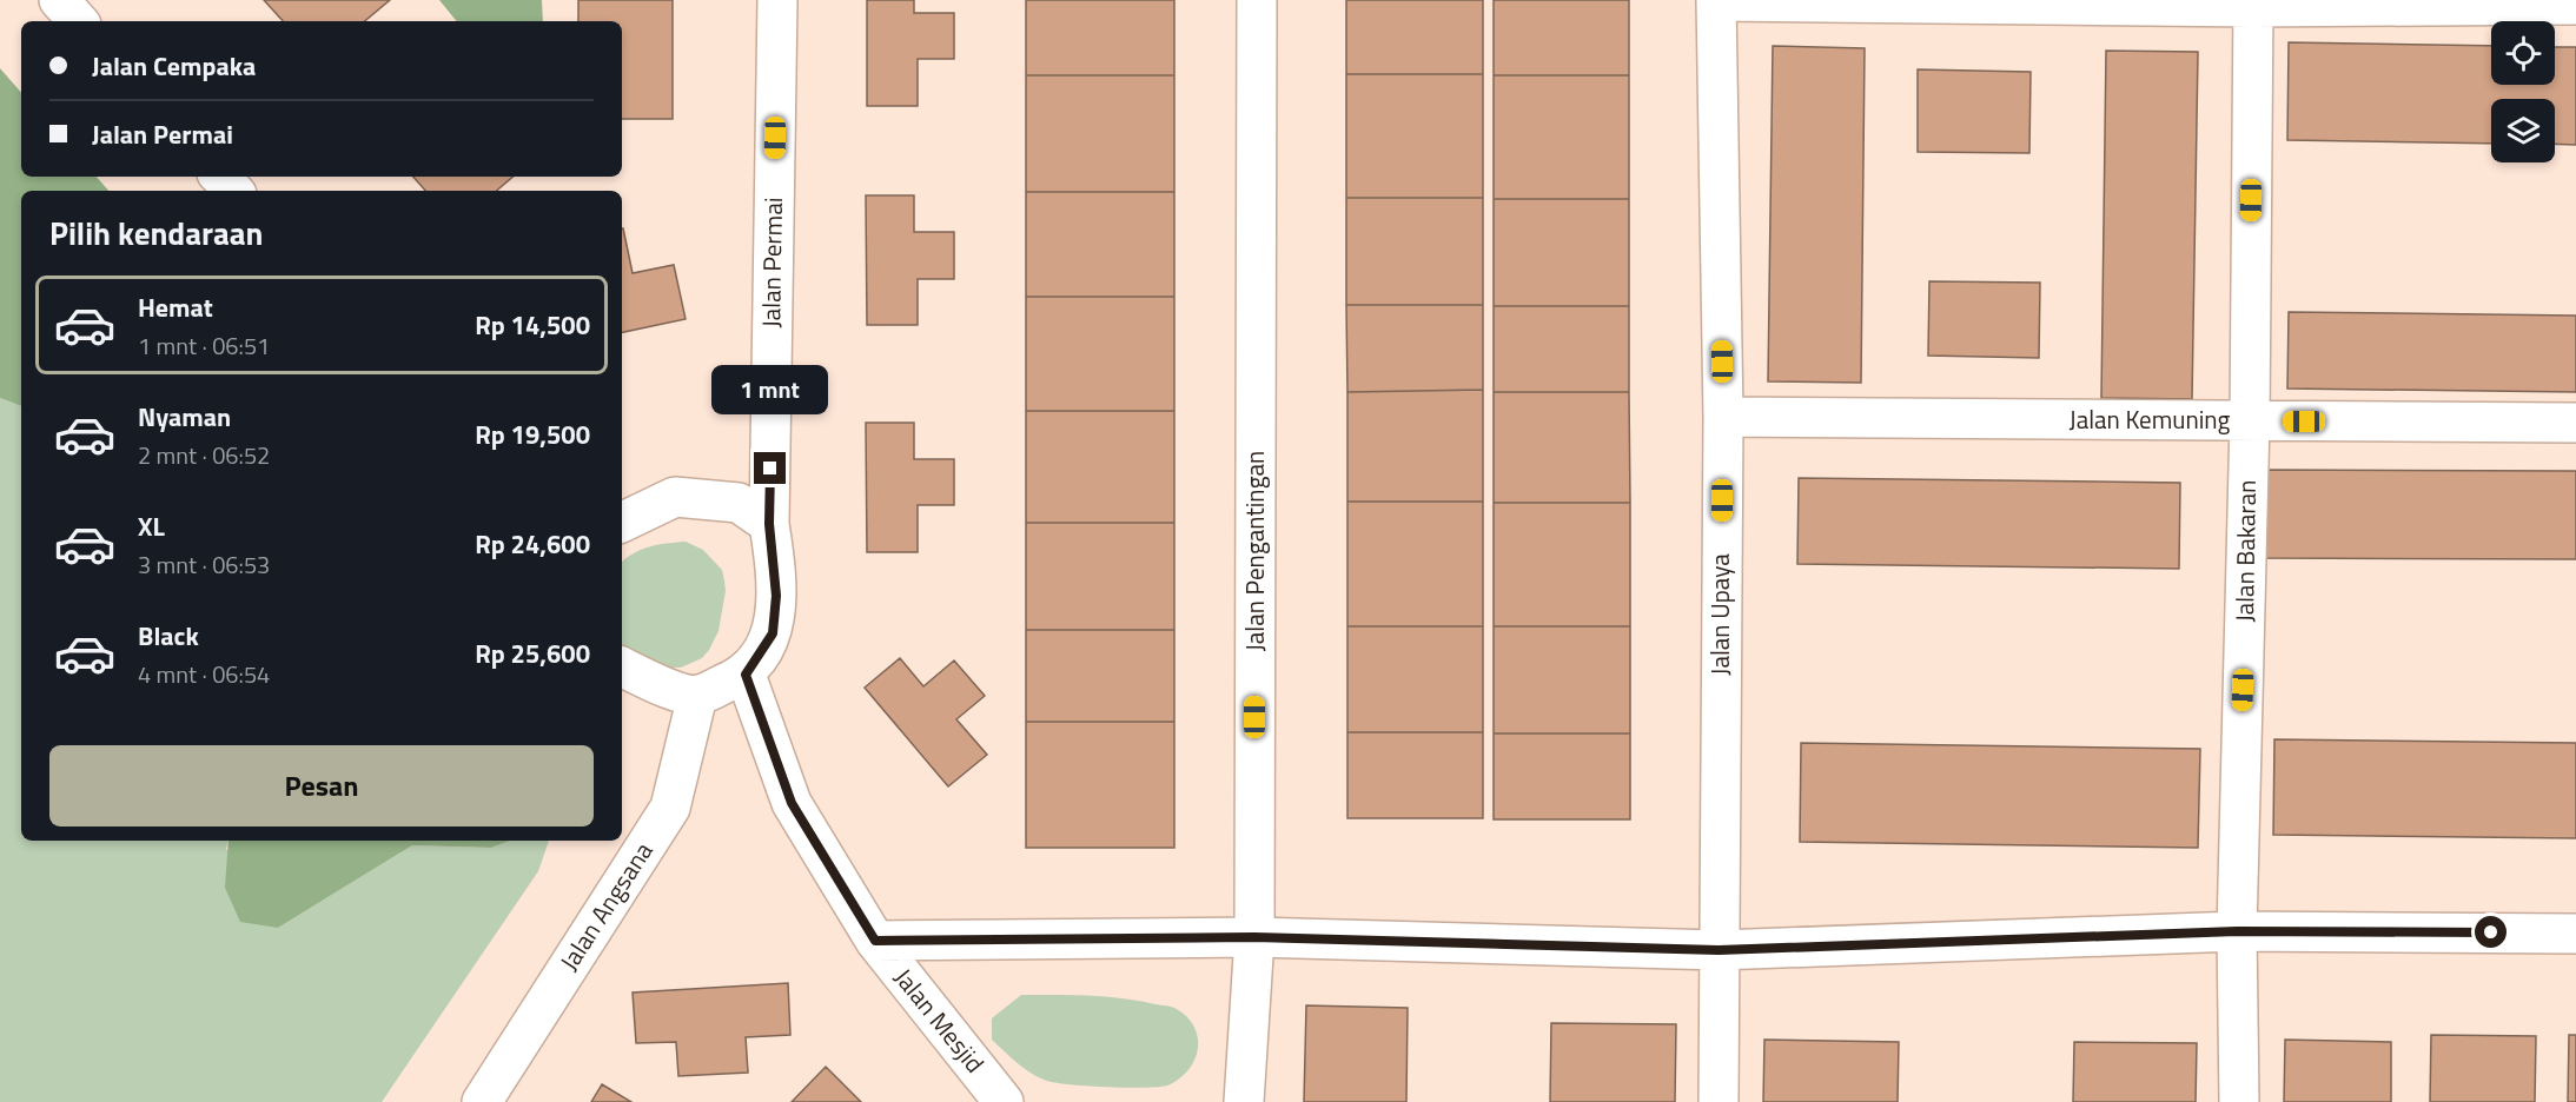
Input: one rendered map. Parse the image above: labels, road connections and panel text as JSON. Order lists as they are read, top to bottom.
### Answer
{
  "streets": {
    "street": [
      "Jalan Permai",
      "Jalan Kemuning",
      "Jalan Pengantingan",
      "Jalan Bakaran",
      "Jalan Upaya",
      "Jalan Angsana",
      "Jalan Mesjid"
    ]
  },
  "crossings": [
    ["Jalan Permai", "Jalan Mesjid"],
    ["Jalan Kemuning", "Jalan Bakaran"],
    ["Jalan Kemuning", "Jalan Upaya"]
  ],
  "page": {
    "banner": ["Jalan Cempaka", "Jalan Permai"],
    "heading": "Pilih kendaraan",
    "list": [
      {
        "name": "Hemat",
        "note": "1 mnt · 06:51",
        "value": "Rp 14,500"
      },
      {
        "name": "Nyaman",
        "note": "2 mnt · 06:52",
        "value": "Rp 19,500"
      },
      {
        "name": "XL",
        "note": "3 mnt · 06:53",
        "value": "Rp 24,600"
      },
      {
        "name": "Black",
        "note": "4 mnt · 06:54",
        "value": "Rp 25,600"
      }
    ],
    "bubble": "1 mnt",
    "buttons": "Pesan"
  }
}
